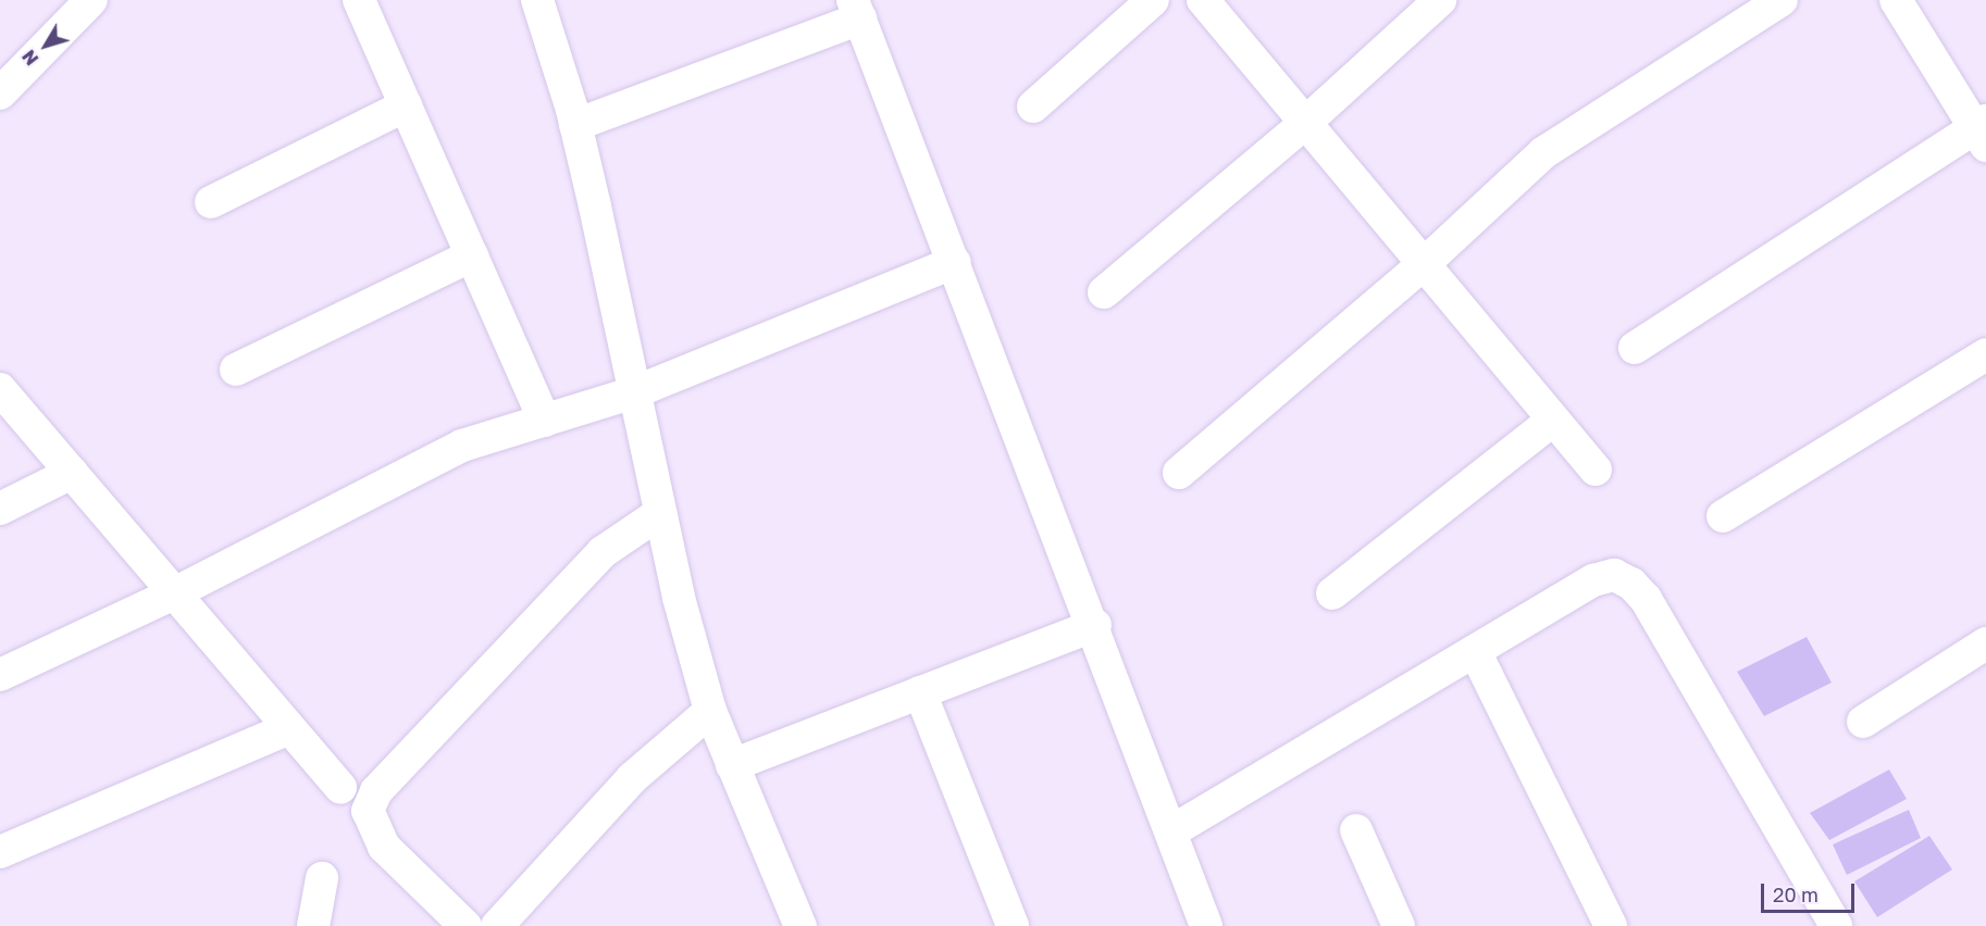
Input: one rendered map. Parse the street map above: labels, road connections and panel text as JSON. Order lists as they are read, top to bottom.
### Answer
{
  "scale_bar": "20 m",
  "north": "bottom left"
}
